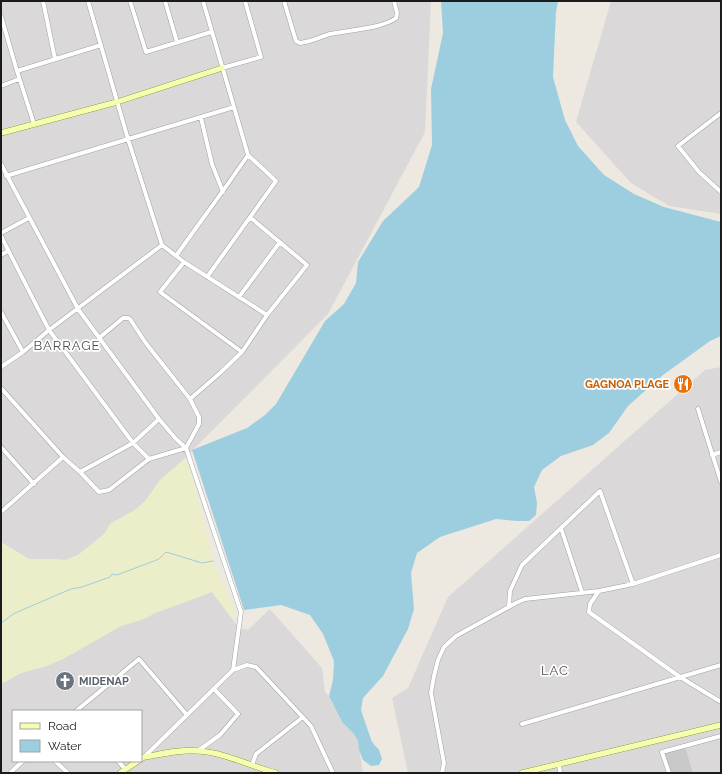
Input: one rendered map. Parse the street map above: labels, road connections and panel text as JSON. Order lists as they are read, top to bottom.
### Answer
{
  "districts": ["BARRAGE", "LAC"],
  "places": {
    "restaurant": ["GAGNOA PLAGE"],
    "church": ["MIDENAP"]
  },
  "legend": ["Road", "Water"]
}
